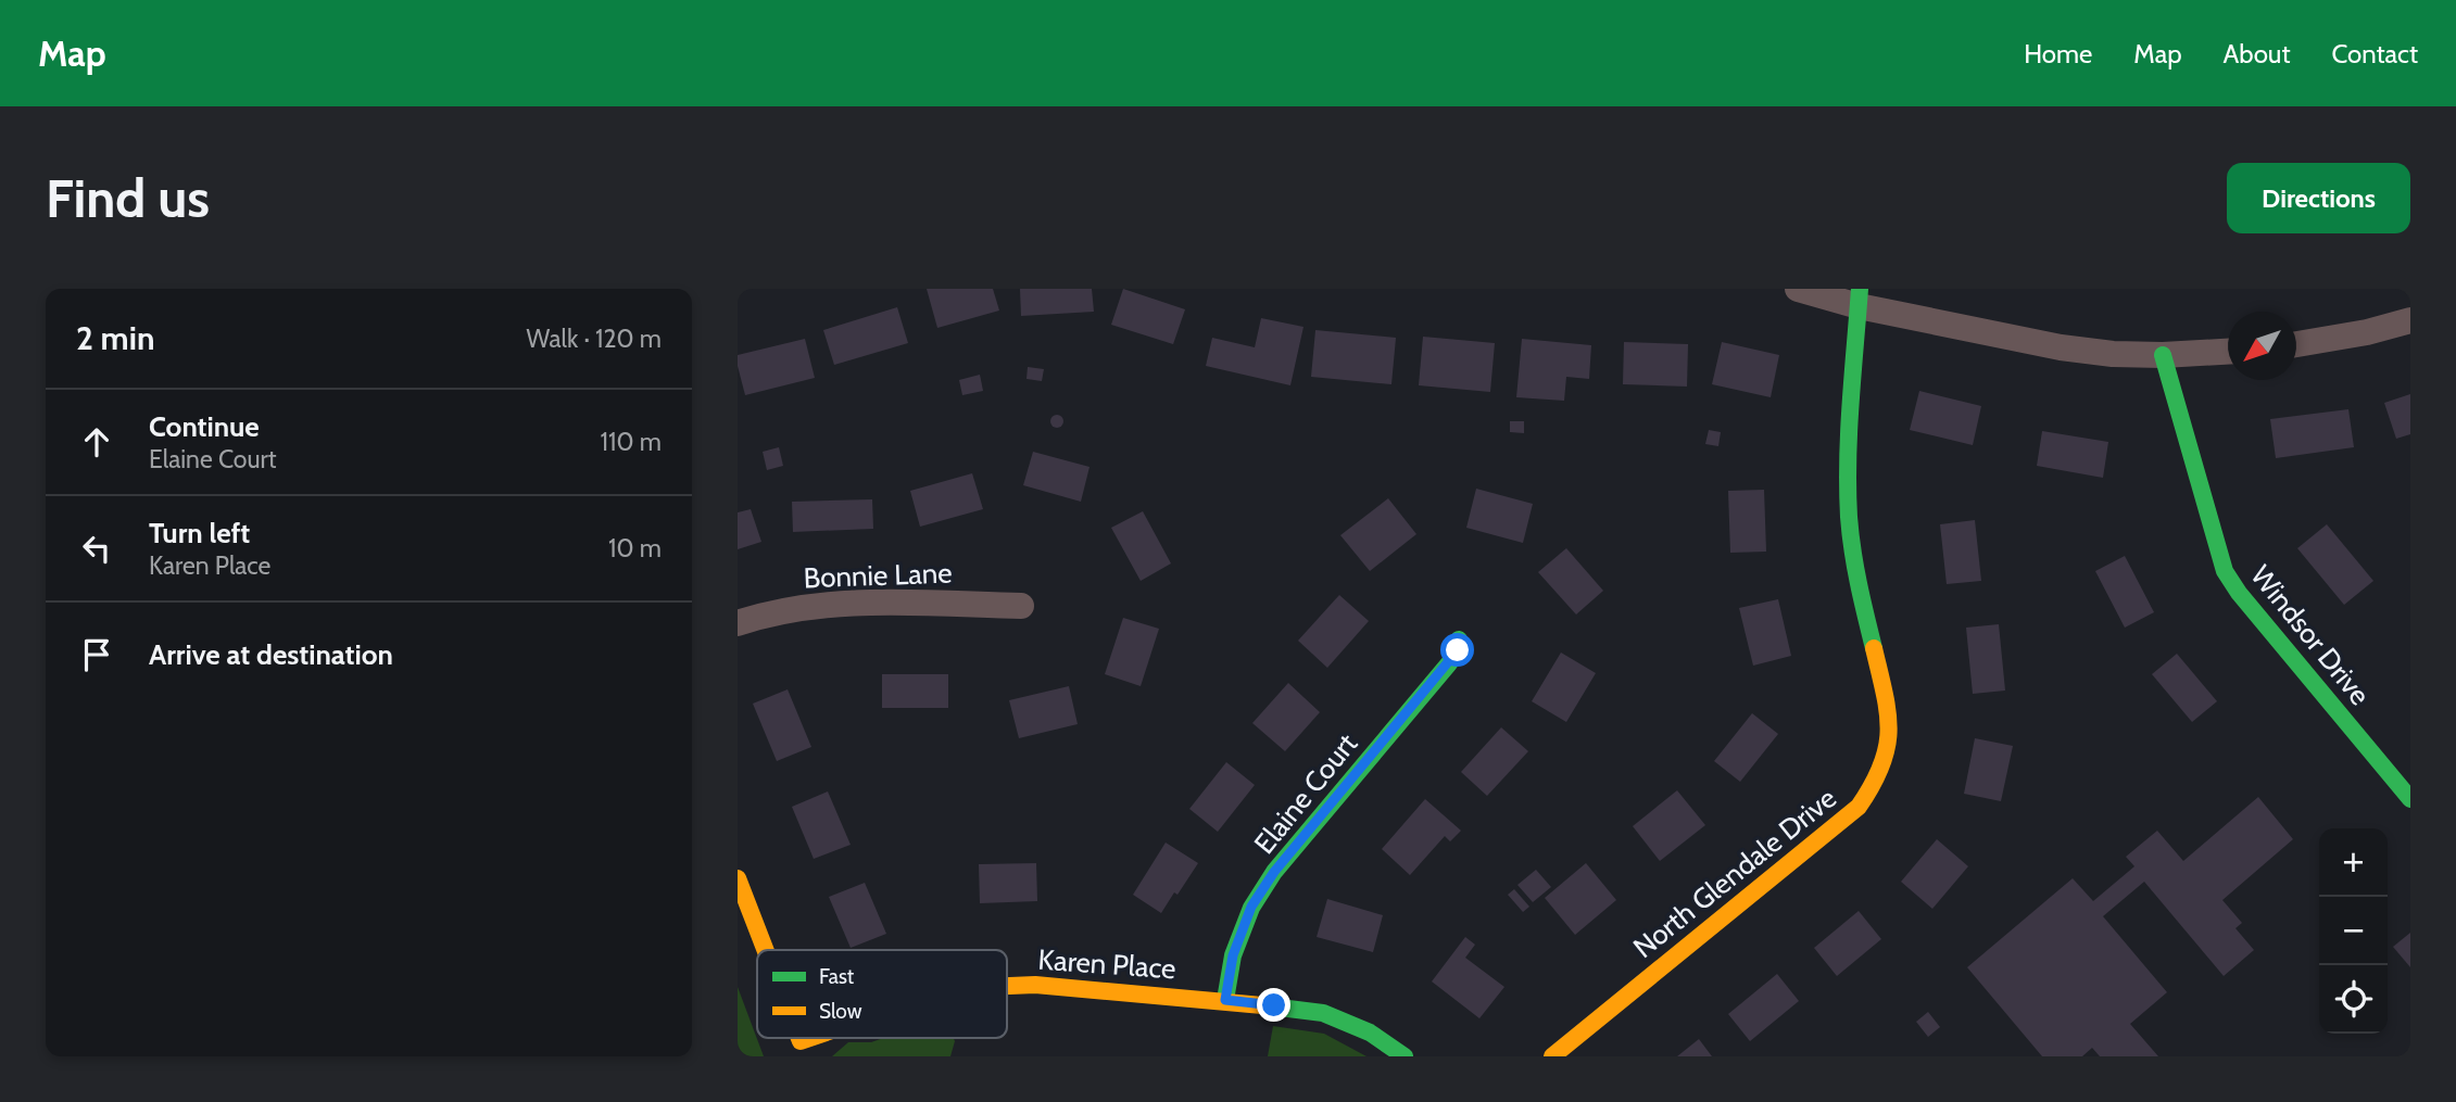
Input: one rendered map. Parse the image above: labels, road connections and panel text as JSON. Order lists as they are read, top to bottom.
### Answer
{
  "streets": {
    "street": [
      "Bonnie Lane",
      "Windsor Drive",
      "Elaine Court",
      "North Glendale Drive",
      "Karen Place"
    ]
  },
  "crossings": [
    ["Elaine Court", "Karen Place"]
  ],
  "legend": ["Fast", "Slow"],
  "north": "bottom left",
  "page": {
    "header": "Map",
    "nav": [
      "Home",
      "Map",
      "About",
      "Contact"
    ],
    "buttons": "Directions",
    "title": "Find us",
    "heading": ["2 min", "Walk · 120 m"],
    "list": [
      ["Continue", "Elaine Court", "110 m"],
      ["Turn left", "Karen Place", "10 m"],
      "Arrive at destination"
    ],
    "map_buttons": ["+", "−"]
  }
}
